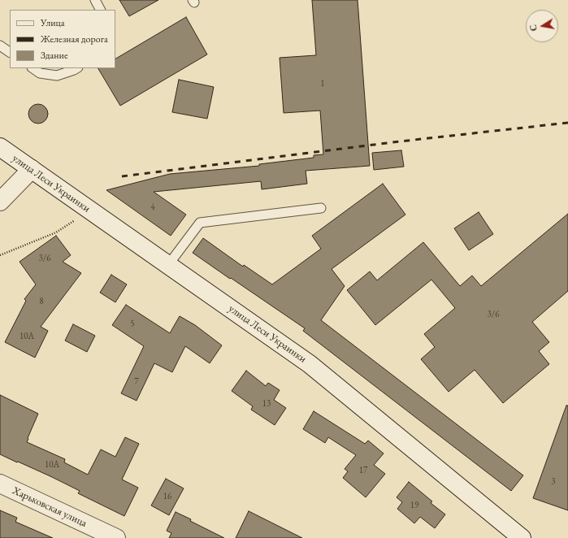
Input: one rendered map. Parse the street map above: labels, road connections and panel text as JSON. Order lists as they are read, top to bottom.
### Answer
{
  "streets": {
    "main road": ["улица Леси Украинки", "Харьковская улица"]
  },
  "house_numbers": [
    "1",
    "4",
    "3/6",
    "8",
    "3/6",
    "5",
    "10А",
    "7",
    "13",
    "10А",
    "17",
    "3",
    "16",
    "19"
  ],
  "legend": ["Улица", "Железная дорога", "Здание"],
  "north": "left"
}
